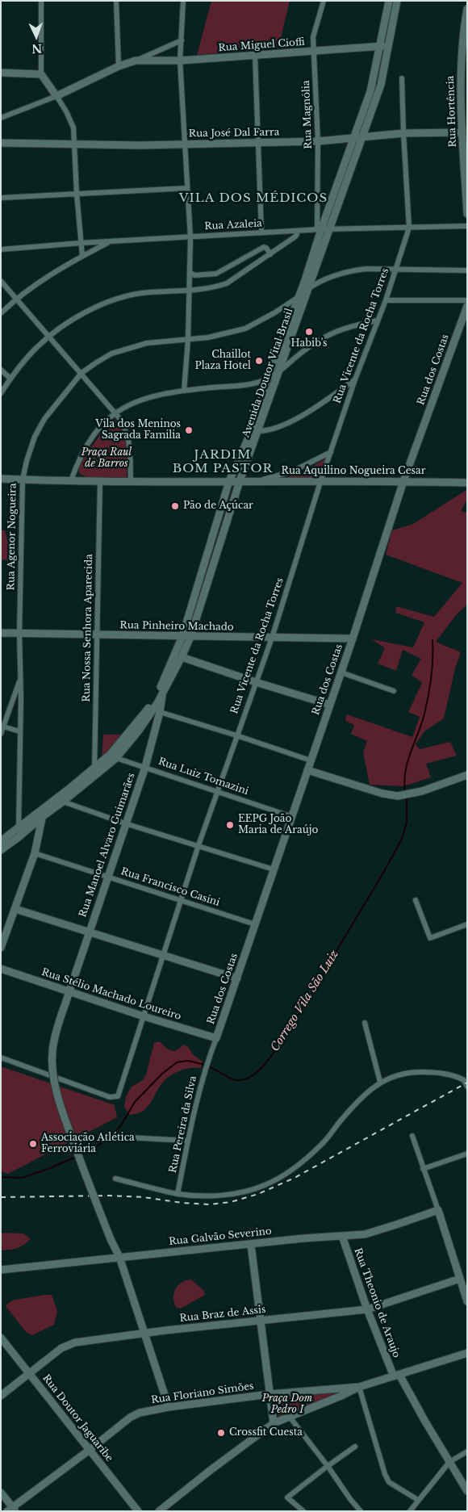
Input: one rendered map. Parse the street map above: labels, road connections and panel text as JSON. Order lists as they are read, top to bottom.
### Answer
{
  "streets": {
    "street": [
      "Rua Miguel Cioffi",
      "Rua Hortência",
      "Rua Magnólia",
      "Rua José Dal Farra",
      "Rua Azaleia",
      "Rua Vicente da Rocha Torres",
      "Rua dos Costas",
      "Avenida Doutor Vital Brasil",
      "Rua Aquilino Nogueira Cesar",
      "Rua Agenor Nogueira",
      "Rua Pinheiro Machado",
      "Rua Nossa Senhora Aparecida",
      "Rua Luiz Tomazini",
      "Rua Manoel Alvaro Guimarães",
      "Rua Francisco Casini",
      "Rua Stélio Machado Loureiro",
      "Rua Pereira da Silva",
      "Rua Galvão Severino",
      "Rua Theonio de Araujo",
      "Rua Braz de Assis",
      "Rua Floriano Simões",
      "Rua Doutor Jaguaribe"
    ]
  },
  "crossings": [
    ["Rua Miguel Cioffi", "Rua Magnólia"],
    ["Rua Miguel Cioffi", "Avenida Doutor Vital Brasil"],
    ["Rua Hortência", "Rua José Dal Farra"],
    ["Rua Magnólia", "Rua José Dal Farra"],
    ["Rua Magnólia", "Rua Azaleia"],
    ["Rua Magnólia", "Avenida Doutor Vital Brasil"],
    ["Rua José Dal Farra", "Rua Vicente da Rocha Torres"],
    ["Rua José Dal Farra", "Avenida Doutor Vital Brasil"],
    ["Rua Azaleia", "Rua Vicente da Rocha Torres"],
    ["Rua Azaleia", "Avenida Doutor Vital Brasil"],
    ["Rua Vicente da Rocha Torres", "Rua Aquilino Nogueira Cesar"],
    ["Rua Vicente da Rocha Torres", "Rua Agenor Nogueira"],
    ["Rua Vicente da Rocha Torres", "Rua Pinheiro Machado"],
    ["Rua Vicente da Rocha Torres", "Rua Luiz Tomazini"],
    ["Rua Vicente da Rocha Torres", "Rua Francisco Casini"],
    ["Rua Vicente da Rocha Torres", "Rua Stélio Machado Loureiro"],
    ["Rua dos Costas", "Rua Aquilino Nogueira Cesar"],
    ["Rua dos Costas", "Rua Pinheiro Machado"],
    ["Rua dos Costas", "Rua Luiz Tomazini"],
    ["Rua dos Costas", "Rua Francisco Casini"],
    ["Rua dos Costas", "Rua Stélio Machado Loureiro"],
    ["Rua dos Costas", "Rua Pereira da Silva"],
    ["Avenida Doutor Vital Brasil", "Rua Aquilino Nogueira Cesar"],
    ["Avenida Doutor Vital Brasil", "Rua Agenor Nogueira"],
    ["Avenida Doutor Vital Brasil", "Rua Pinheiro Machado"],
    ["Avenida Doutor Vital Brasil", "Rua Nossa Senhora Aparecida"],
    ["Avenida Doutor Vital Brasil", "Rua Luiz Tomazini"],
    ["Avenida Doutor Vital Brasil", "Rua Manoel Alvaro Guimarães"],
    ["Rua Aquilino Nogueira Cesar", "Rua Agenor Nogueira"],
    ["Rua Aquilino Nogueira Cesar", "Rua Nossa Senhora Aparecida"],
    ["Rua Agenor Nogueira", "Rua Pinheiro Machado"],
    ["Rua Pinheiro Machado", "Rua Nossa Senhora Aparecida"],
    ["Rua Luiz Tomazini", "Rua Manoel Alvaro Guimarães"],
    ["Rua Manoel Alvaro Guimarães", "Rua Francisco Casini"],
    ["Rua Manoel Alvaro Guimarães", "Rua Stélio Machado Loureiro"],
    ["Rua Manoel Alvaro Guimarães", "Rua Galvão Severino"],
    ["Rua Manoel Alvaro Guimarães", "Rua Braz de Assis"],
    ["Rua Manoel Alvaro Guimarães", "Rua Floriano Simões"],
    ["Rua Galvão Severino", "Rua Theonio de Araujo"],
    ["Rua Theonio de Araujo", "Rua Braz de Assis"],
    ["Rua Braz de Assis", "Rua Doutor Jaguaribe"],
    ["Rua Floriano Simões", "Rua Doutor Jaguaribe"]
  ],
  "districts": ["VILA DOS MÉDICOS", "JARDIM BOM PASTOR"],
  "water": ["Corrego Vila São Luiz"],
  "parks": ["Praça Raul de Barros", "Praça Dom Pedro I"],
  "places": [
    "Habib's",
    "Chaillot Plaza Hotel",
    "Vila dos Meninos Sagrada Familia",
    "Pão de Açúcar",
    "EEPG João Maria de Araújo",
    "Associação Atlética Ferroviária",
    "Crossfit Cuesta"
  ],
  "north": "bottom"
}
